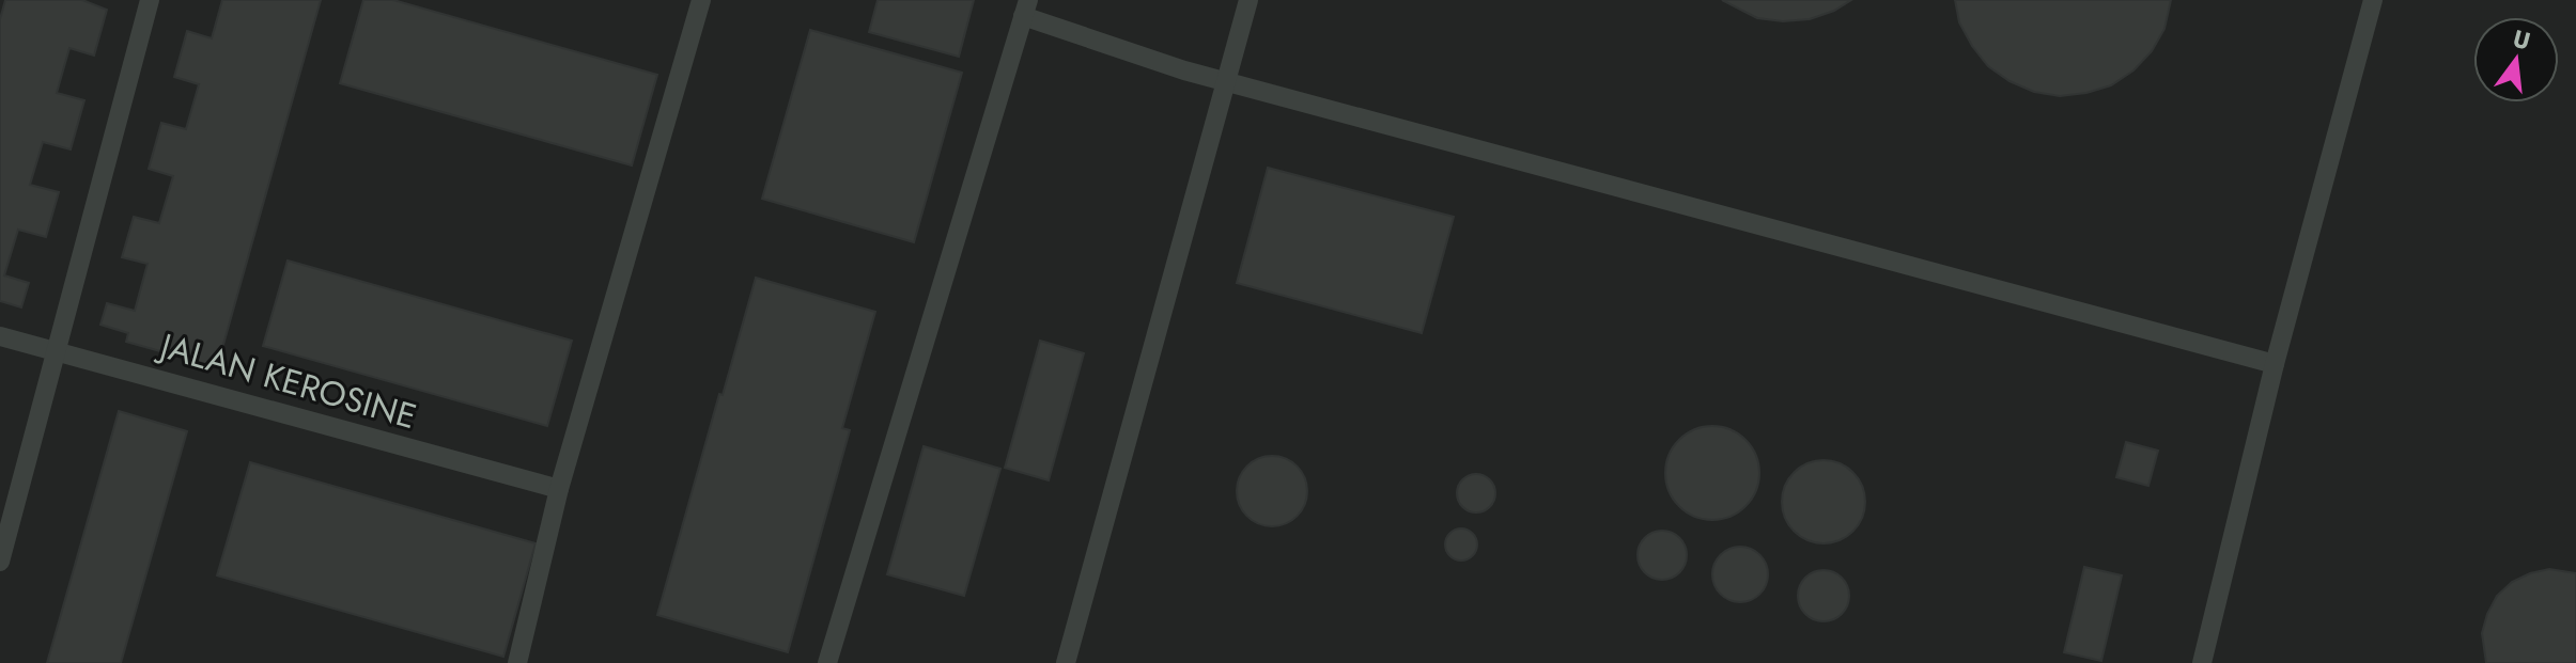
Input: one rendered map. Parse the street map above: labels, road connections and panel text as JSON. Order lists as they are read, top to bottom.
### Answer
{
  "streets": {
    "lane": ["JALAN KEROSINE"]
  },
  "north": "top"
}
